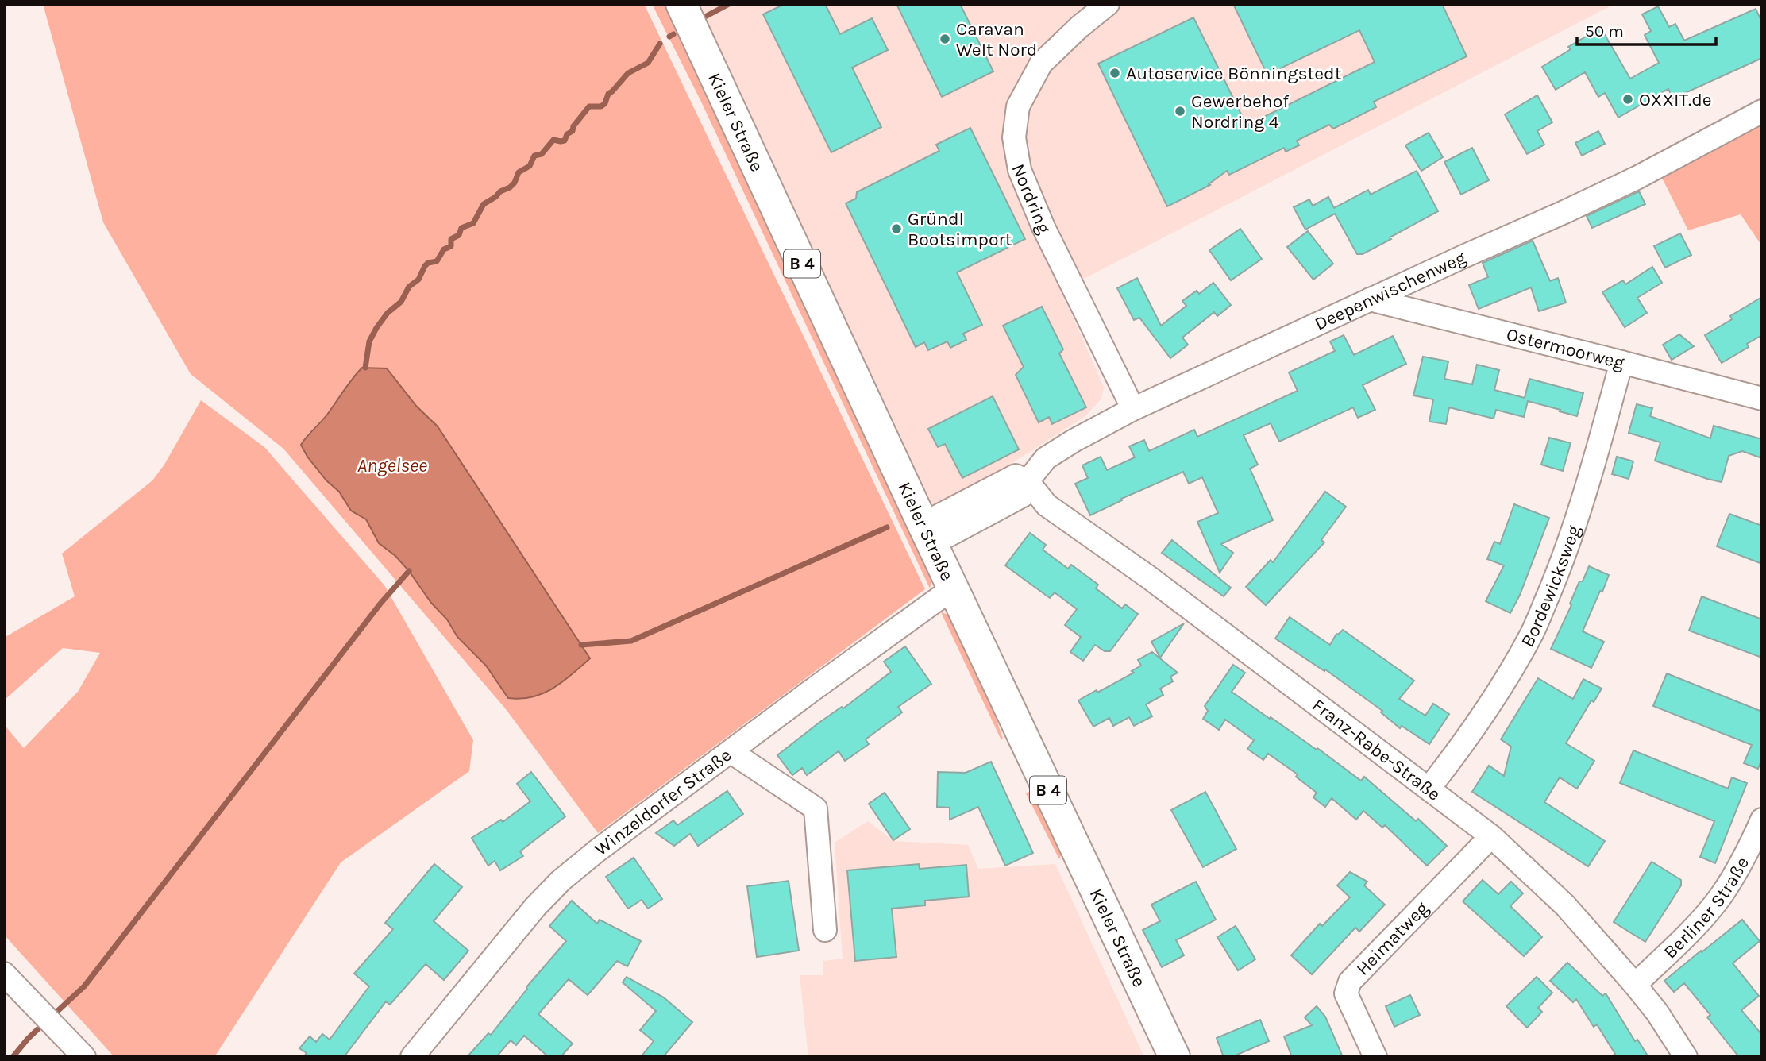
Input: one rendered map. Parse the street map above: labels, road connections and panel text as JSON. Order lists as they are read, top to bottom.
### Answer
{
  "streets": {
    "main road": ["Kieler Straße", "B 4"],
    "street": [
      "Nordring",
      "Deepenwischenweg",
      "Ostermoorweg",
      "Bordewicksweg",
      "Franz-Rabe-Straße",
      "Winzeldorfer Straße",
      "Berliner Straße",
      "Heimatweg"
    ]
  },
  "crossings": [
    ["Kieler Straße", "Deepenwischenweg"],
    ["Kieler Straße", "Winzeldorfer Straße"],
    ["Nordring", "Deepenwischenweg"],
    ["Deepenwischenweg", "Ostermoorweg"],
    ["Deepenwischenweg", "Franz-Rabe-Straße"],
    ["Ostermoorweg", "Bordewicksweg"],
    ["Bordewicksweg", "Franz-Rabe-Straße"],
    ["Franz-Rabe-Straße", "Berliner Straße"],
    ["Franz-Rabe-Straße", "Heimatweg"]
  ],
  "water": ["Angelsee"],
  "places": [
    "Caravan Welt Nord",
    "Autoservice Bönningstedt",
    "OXXIT.de",
    "Gewerbehof Nordring 4",
    "Gründl Bootsimport"
  ],
  "scale_bar": "50 m"
}
